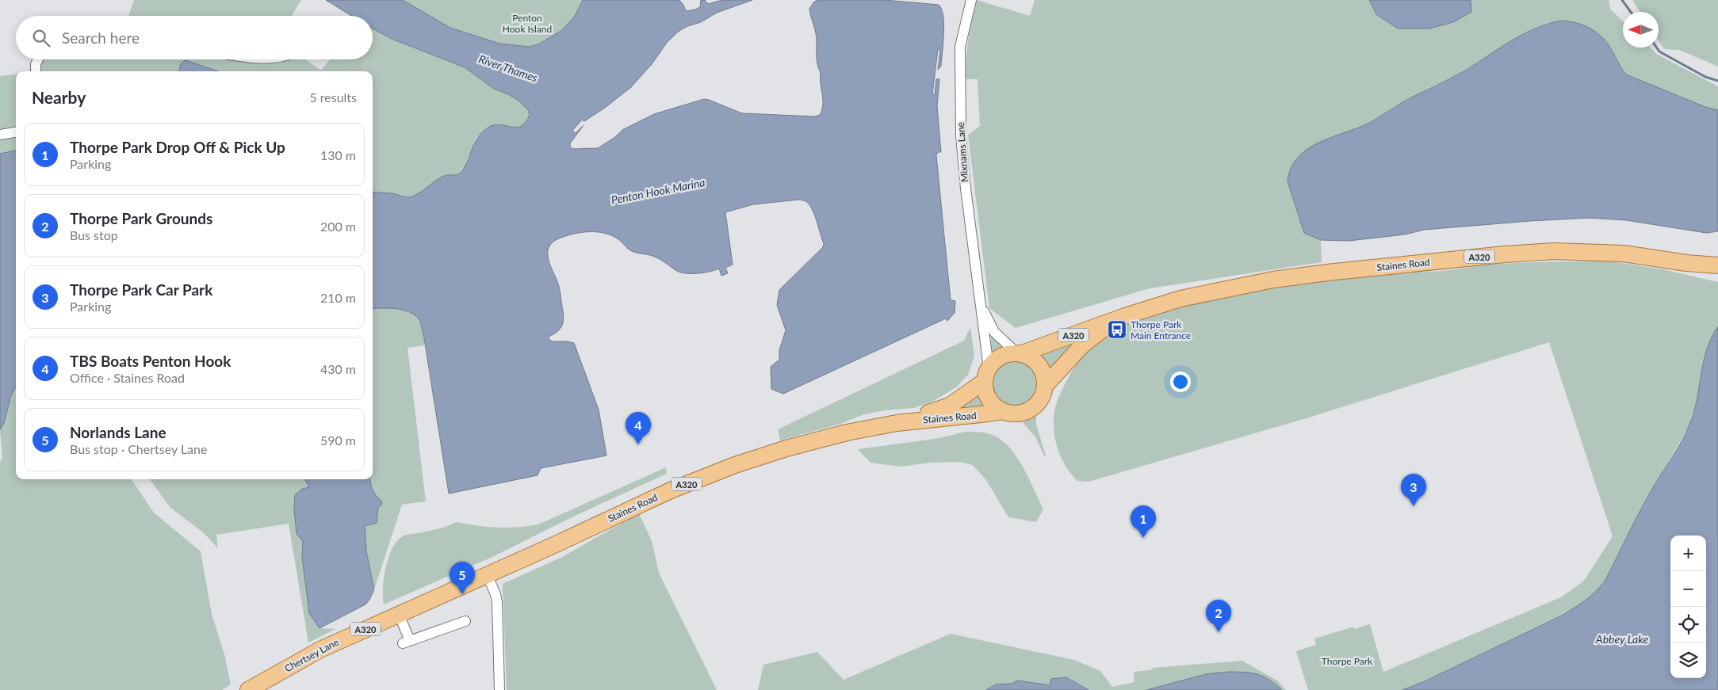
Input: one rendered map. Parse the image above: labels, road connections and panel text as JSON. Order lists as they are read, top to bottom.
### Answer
{
  "streets": {
    "main road": ["A320", "Staines Road", "Chertsey Lane"],
    "street": ["Mixnams Lane"]
  },
  "crossings": [
    ["Mixnams Lane", "Staines Road"],
    ["Staines Road", "Chertsey Lane"]
  ],
  "water": ["River Thames", "Penton Hook Marina", "Abbey Lake"],
  "parks": ["Penton Hook Island", "Thorpe Park"],
  "places": {
    "bus stop": ["Thorpe Park Main Entrance"]
  },
  "north": "left",
  "page": {
    "search": "Search here",
    "heading": ["Nearby", "5 results"],
    "list": [
      {
        "mark": "1",
        "name": "Thorpe Park Drop Off & Pick Up",
        "note": "Parking",
        "value": "130 m"
      },
      {
        "mark": "2",
        "name": "Thorpe Park Grounds",
        "note": "Bus stop",
        "value": "200 m"
      },
      {
        "mark": "3",
        "name": "Thorpe Park Car Park",
        "note": "Parking",
        "value": "210 m"
      },
      {
        "mark": "4",
        "name": "TBS Boats Penton Hook",
        "note": "Office · Staines Road",
        "value": "430 m"
      },
      {
        "mark": "5",
        "name": "Norlands Lane",
        "note": "Bus stop · Chertsey Lane",
        "value": "590 m"
      }
    ],
    "pins": [
      "4",
      "3",
      "1",
      "5",
      "2"
    ],
    "map_buttons": ["+", "−"]
  }
}
